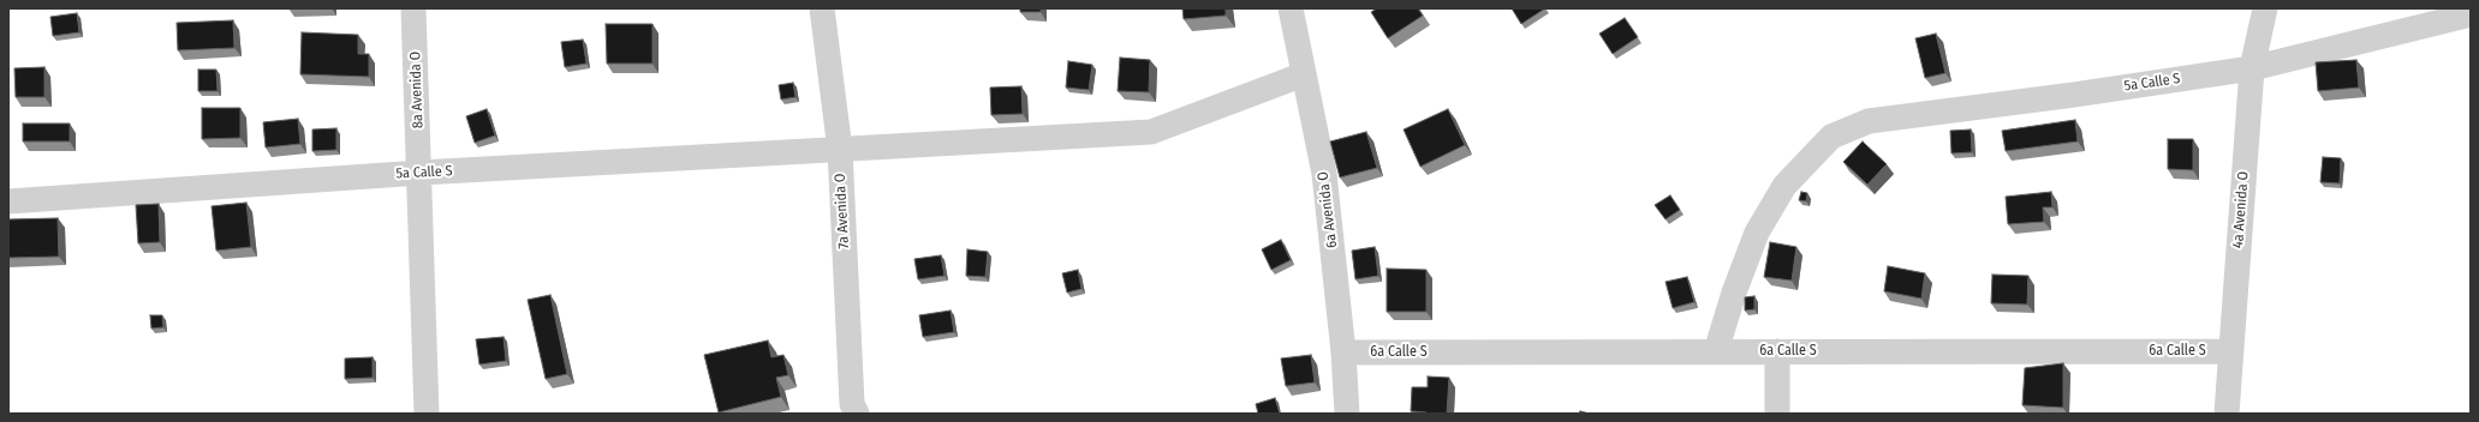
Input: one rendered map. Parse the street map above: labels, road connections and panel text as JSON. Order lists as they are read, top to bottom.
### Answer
{
  "streets": {
    "street": [
      "5a Calle S",
      "8a Avenida O",
      "6a Avenida O",
      "4a Avenida O",
      "7a Avenida O",
      "6a Calle S"
    ]
  },
  "crossings": [
    ["5a Calle S", "8a Avenida O"],
    ["5a Calle S", "6a Avenida O"],
    ["5a Calle S", "4a Avenida O"],
    ["5a Calle S", "7a Avenida O"],
    ["5a Calle S", "6a Calle S"],
    ["6a Avenida O", "6a Calle S"],
    ["4a Avenida O", "6a Calle S"]
  ]
}
